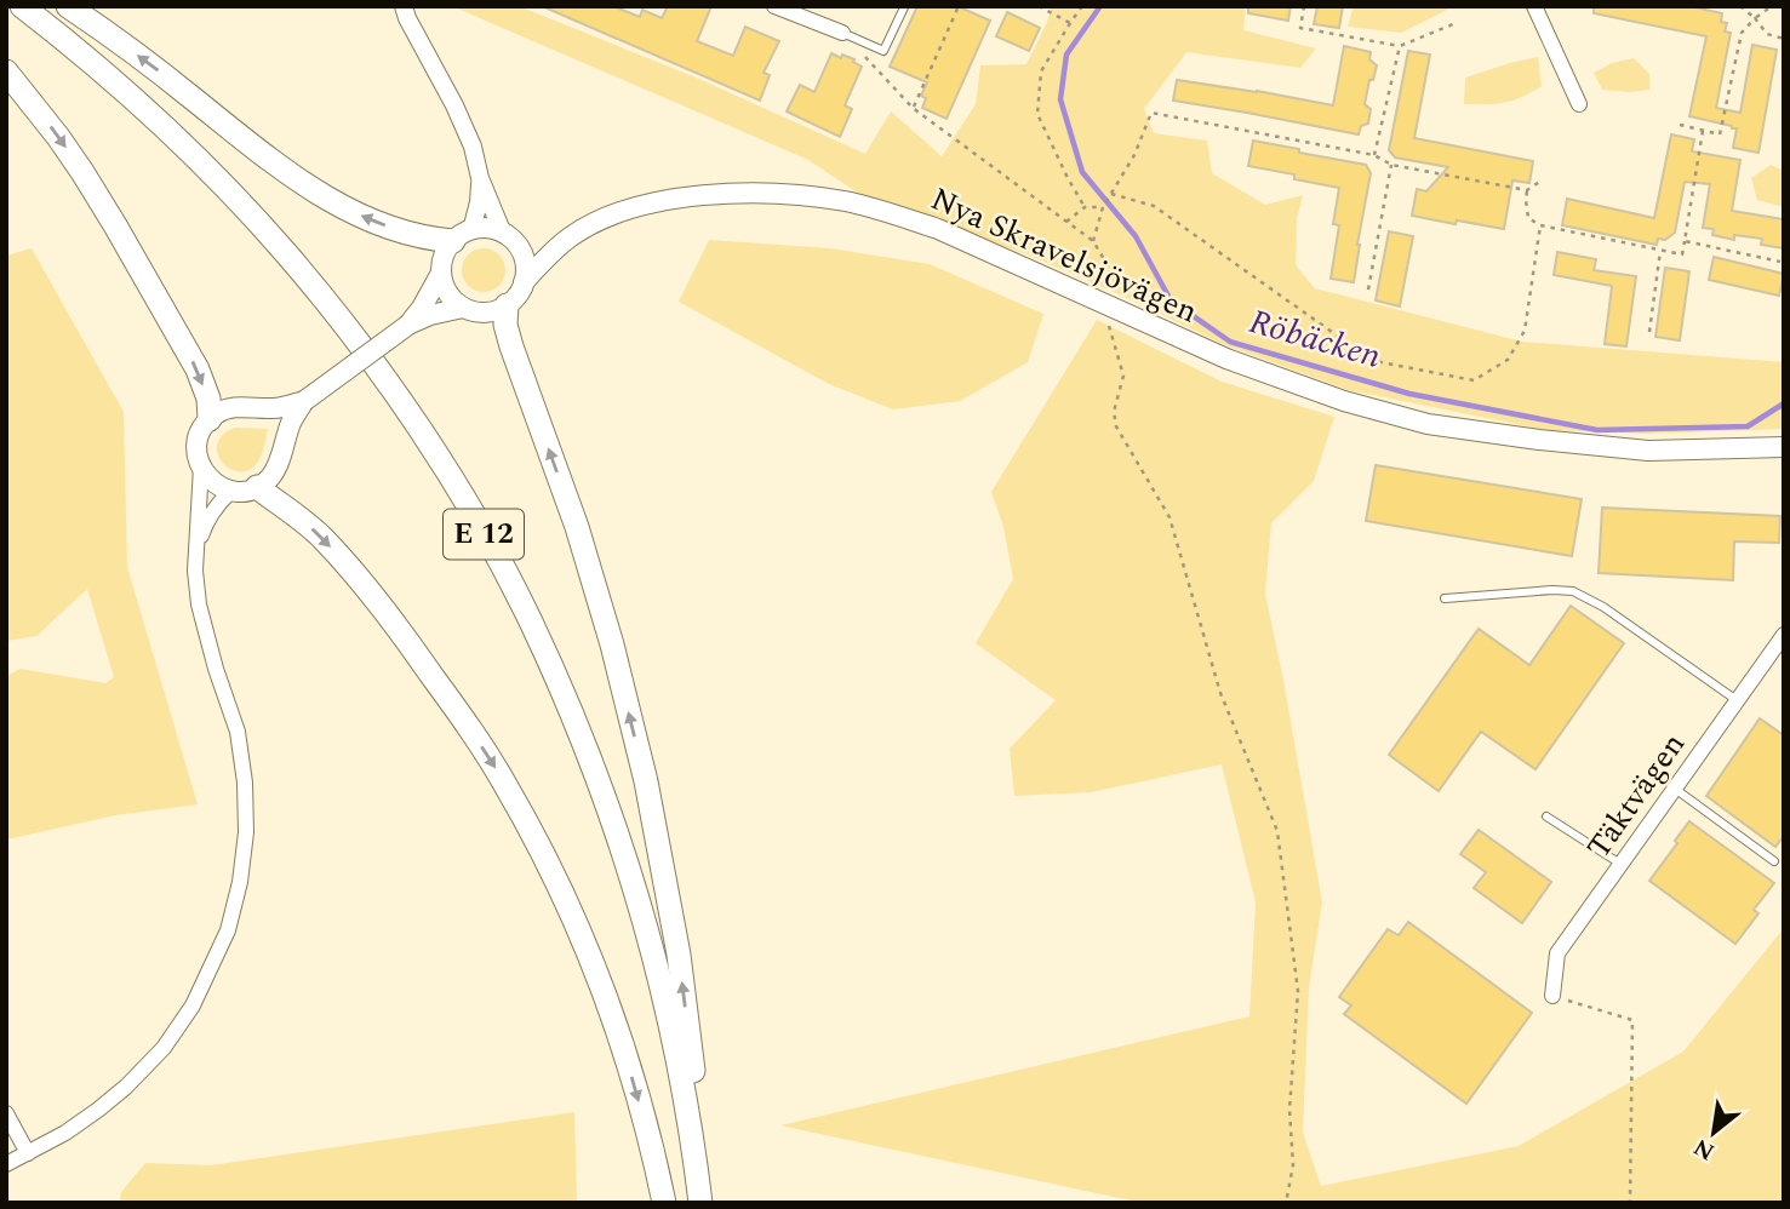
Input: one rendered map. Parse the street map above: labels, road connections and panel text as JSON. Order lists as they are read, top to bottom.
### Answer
{
  "streets": {
    "highway": ["E 12"],
    "main road": ["Nya Skravelsjövägen"],
    "street": ["Täktvägen"]
  },
  "water": ["Röbäcken"],
  "north": "bottom left"
}
